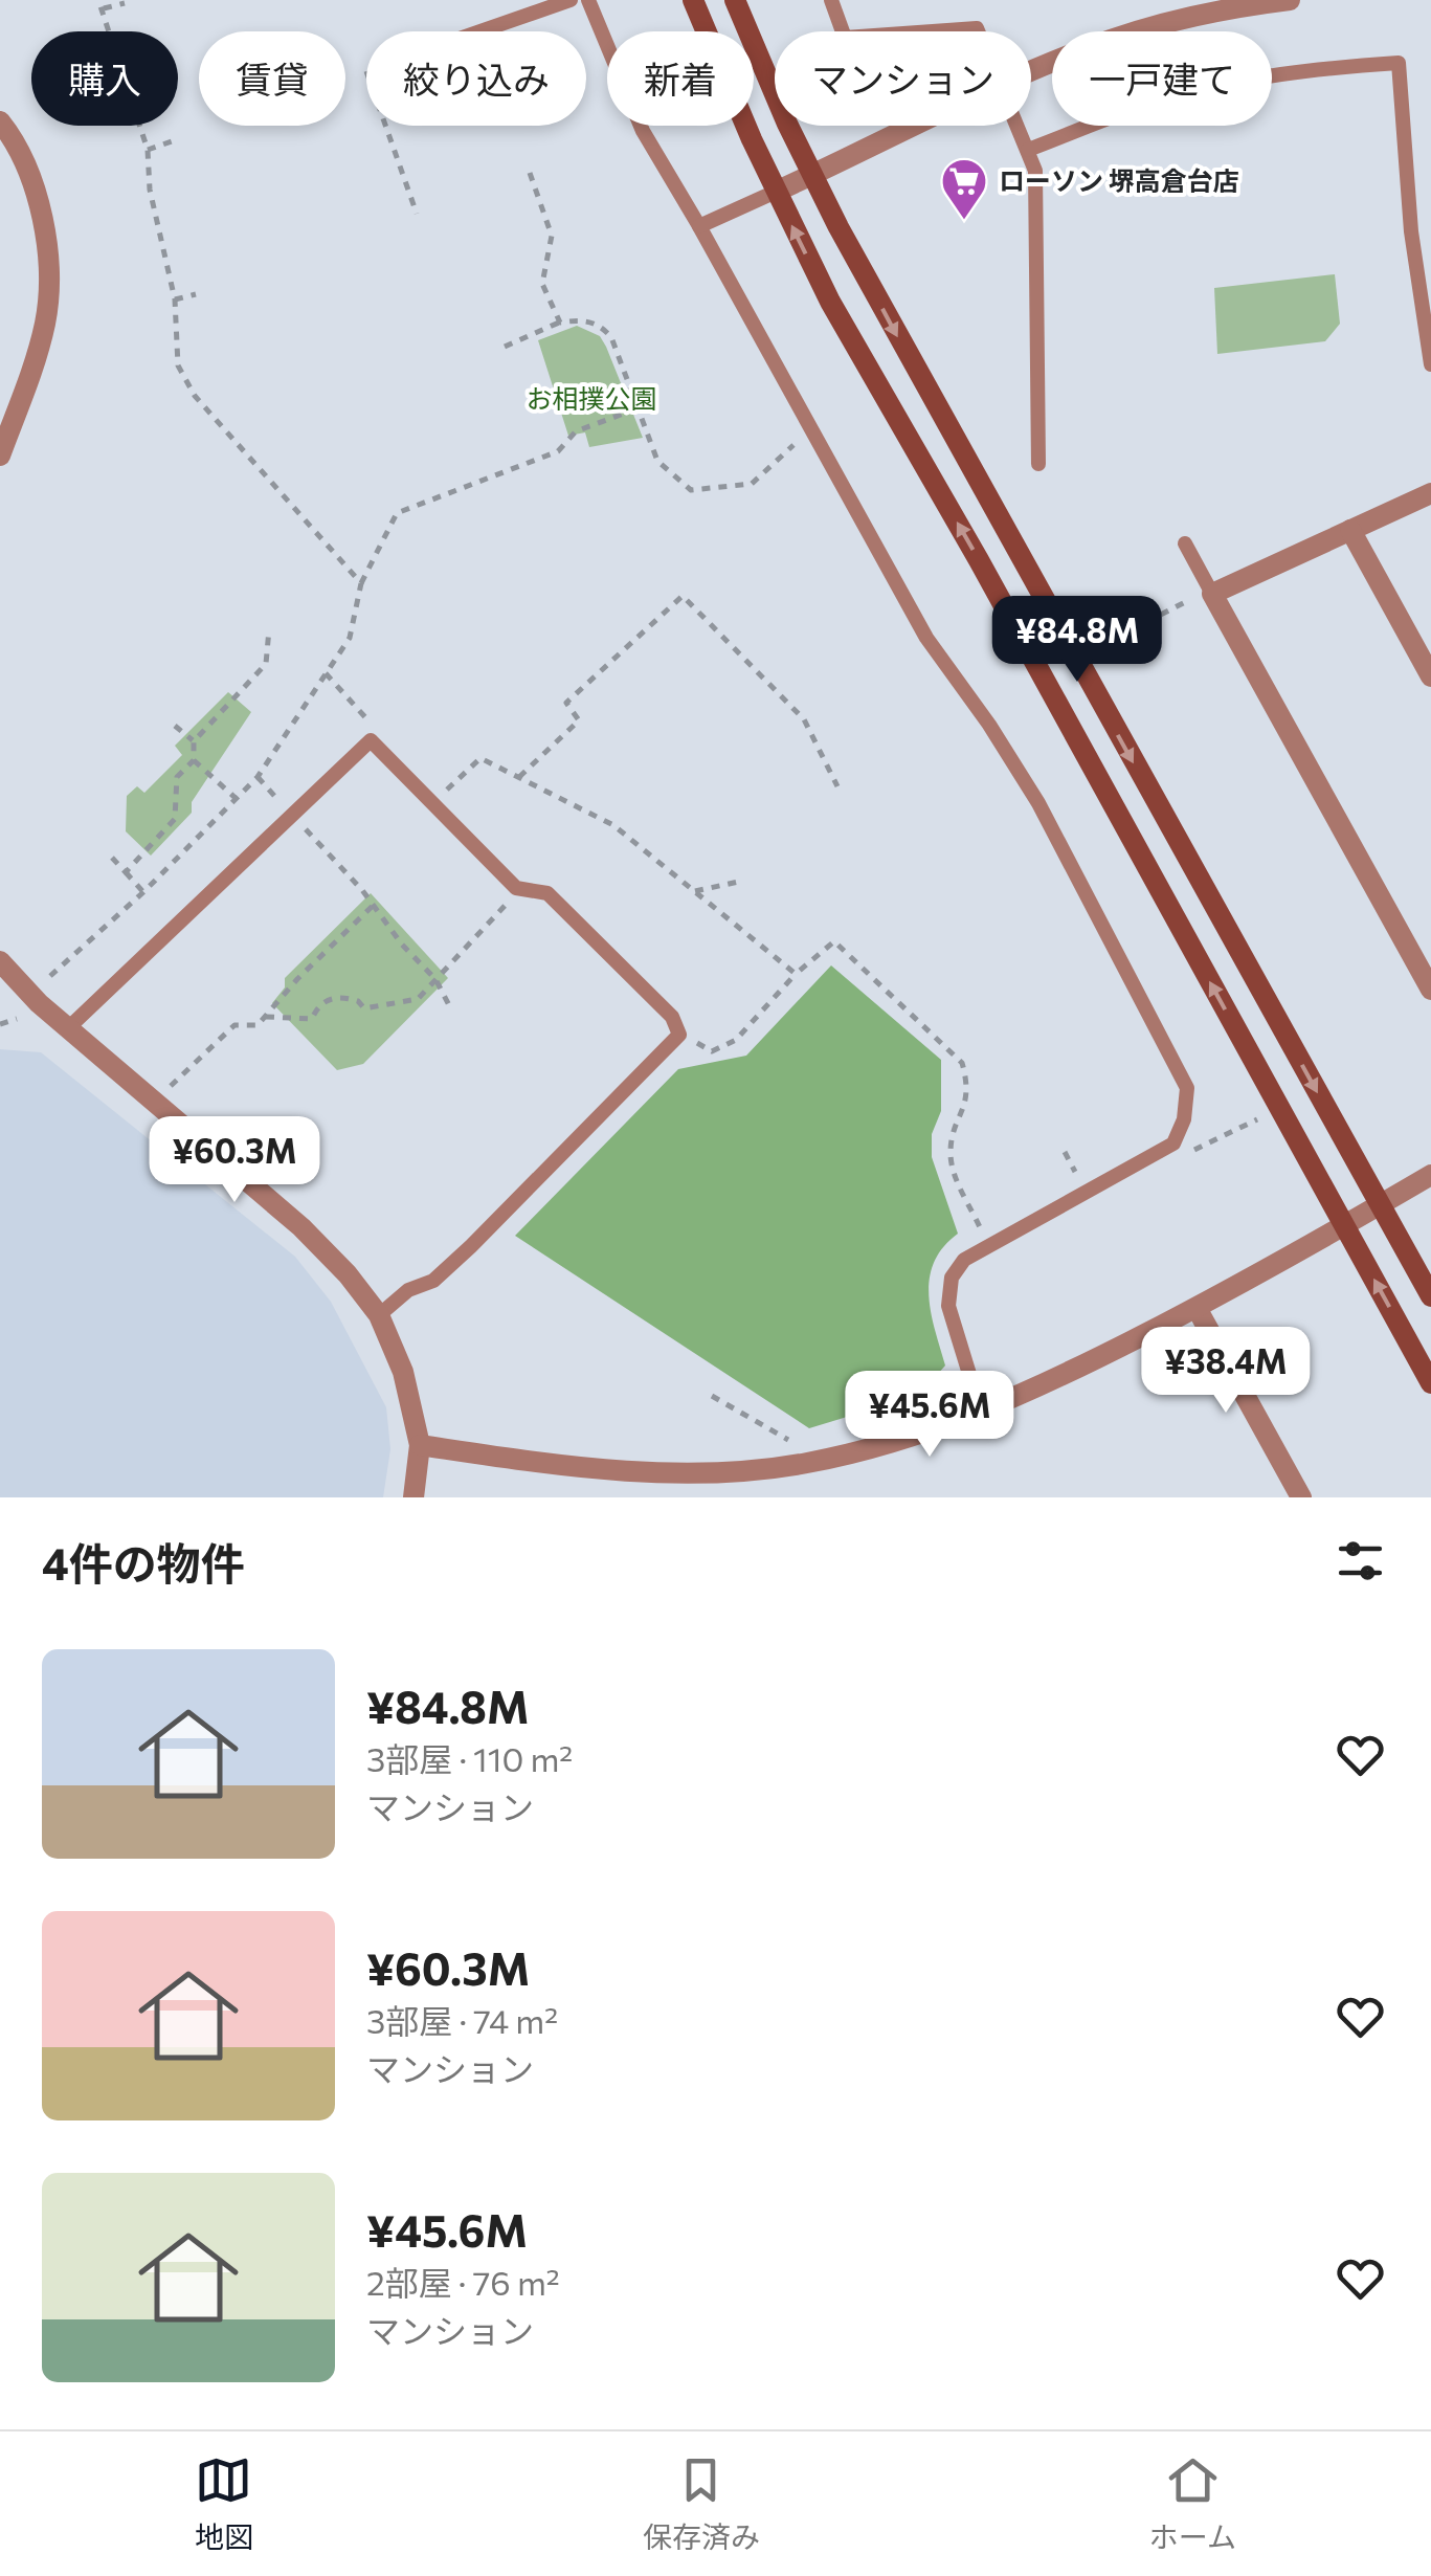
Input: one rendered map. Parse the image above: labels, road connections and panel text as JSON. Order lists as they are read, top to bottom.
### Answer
{
  "parks": ["お相撲公園"],
  "places": {
    "supermarket": ["ローソン 堺高倉台店"]
  },
  "page": {
    "chip": [
      "購入",
      "賃貸",
      "絞り込み",
      "新着",
      "マンション",
      "一戸建て"
    ],
    "price": [
      "¥84.8M",
      "¥60.3M",
      "¥38.4M",
      "¥45.6M"
    ],
    "heading": "4件の物件",
    "list": [
      {
        "name": "¥84.8M",
        "note": "3部屋 · 110 m² · マンション"
      },
      {
        "name": "¥60.3M",
        "note": "3部屋 · 74 m² · マンション"
      },
      {
        "name": "¥45.6M",
        "note": "2部屋 · 76 m² · マンション"
      }
    ],
    "tabs": ["地図", "保存済み", "ホーム"]
  }
}
